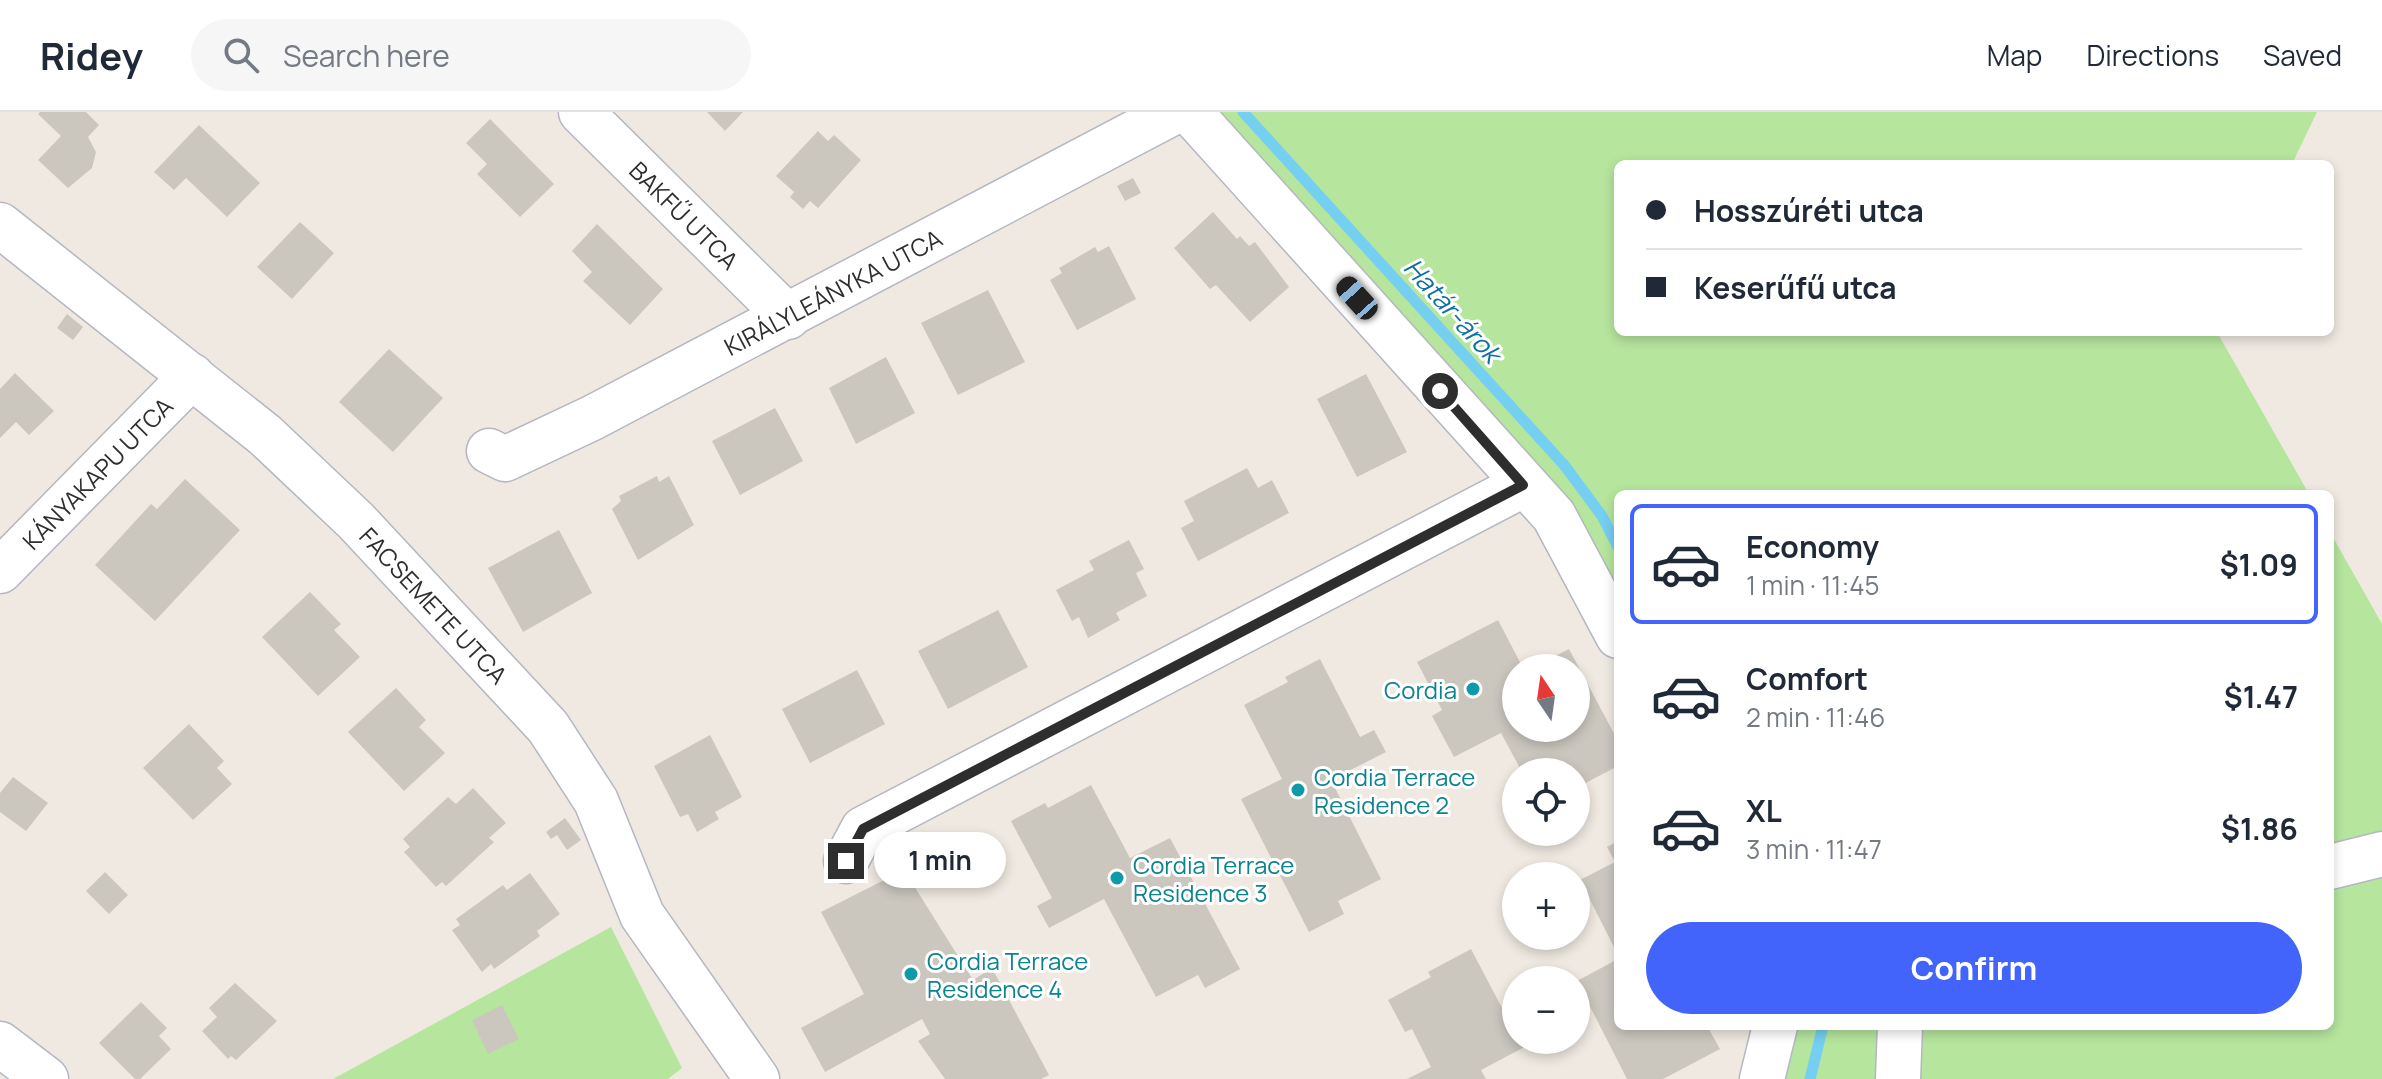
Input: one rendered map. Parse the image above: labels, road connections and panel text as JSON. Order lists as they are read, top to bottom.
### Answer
{
  "streets": {
    "street": [
      "BAKFŰ UTCA",
      "KIRÁLYLEÁNYKA UTCA",
      "KÁNYAKAPU UTCA",
      "FACSEMETE UTCA"
    ]
  },
  "crossings": [
    ["BAKFŰ UTCA", "KIRÁLYLEÁNYKA UTCA"],
    ["KÁNYAKAPU UTCA", "FACSEMETE UTCA"]
  ],
  "water": ["Határ-árok"],
  "places": [
    "Cordia",
    "Cordia Terrace Residence 2",
    "Cordia Terrace Residence 3",
    "Cordia Terrace Residence 4"
  ],
  "north": "top",
  "page": {
    "header": "Ridey",
    "search": "Search here",
    "nav": ["Map", "Directions", "Saved"],
    "banner": ["Hosszúréti utca", "Keserűfű utca"],
    "list": [
      {
        "name": "Economy",
        "note": "1 min · 11:45",
        "value": "$1.09"
      },
      {
        "name": "Comfort",
        "note": "2 min · 11:46",
        "value": "$1.47"
      },
      {
        "name": "XL",
        "note": "3 min · 11:47",
        "value": "$1.86"
      }
    ],
    "map_buttons": ["+", "−"],
    "bubble": "1 min",
    "buttons": "Confirm"
  }
}
